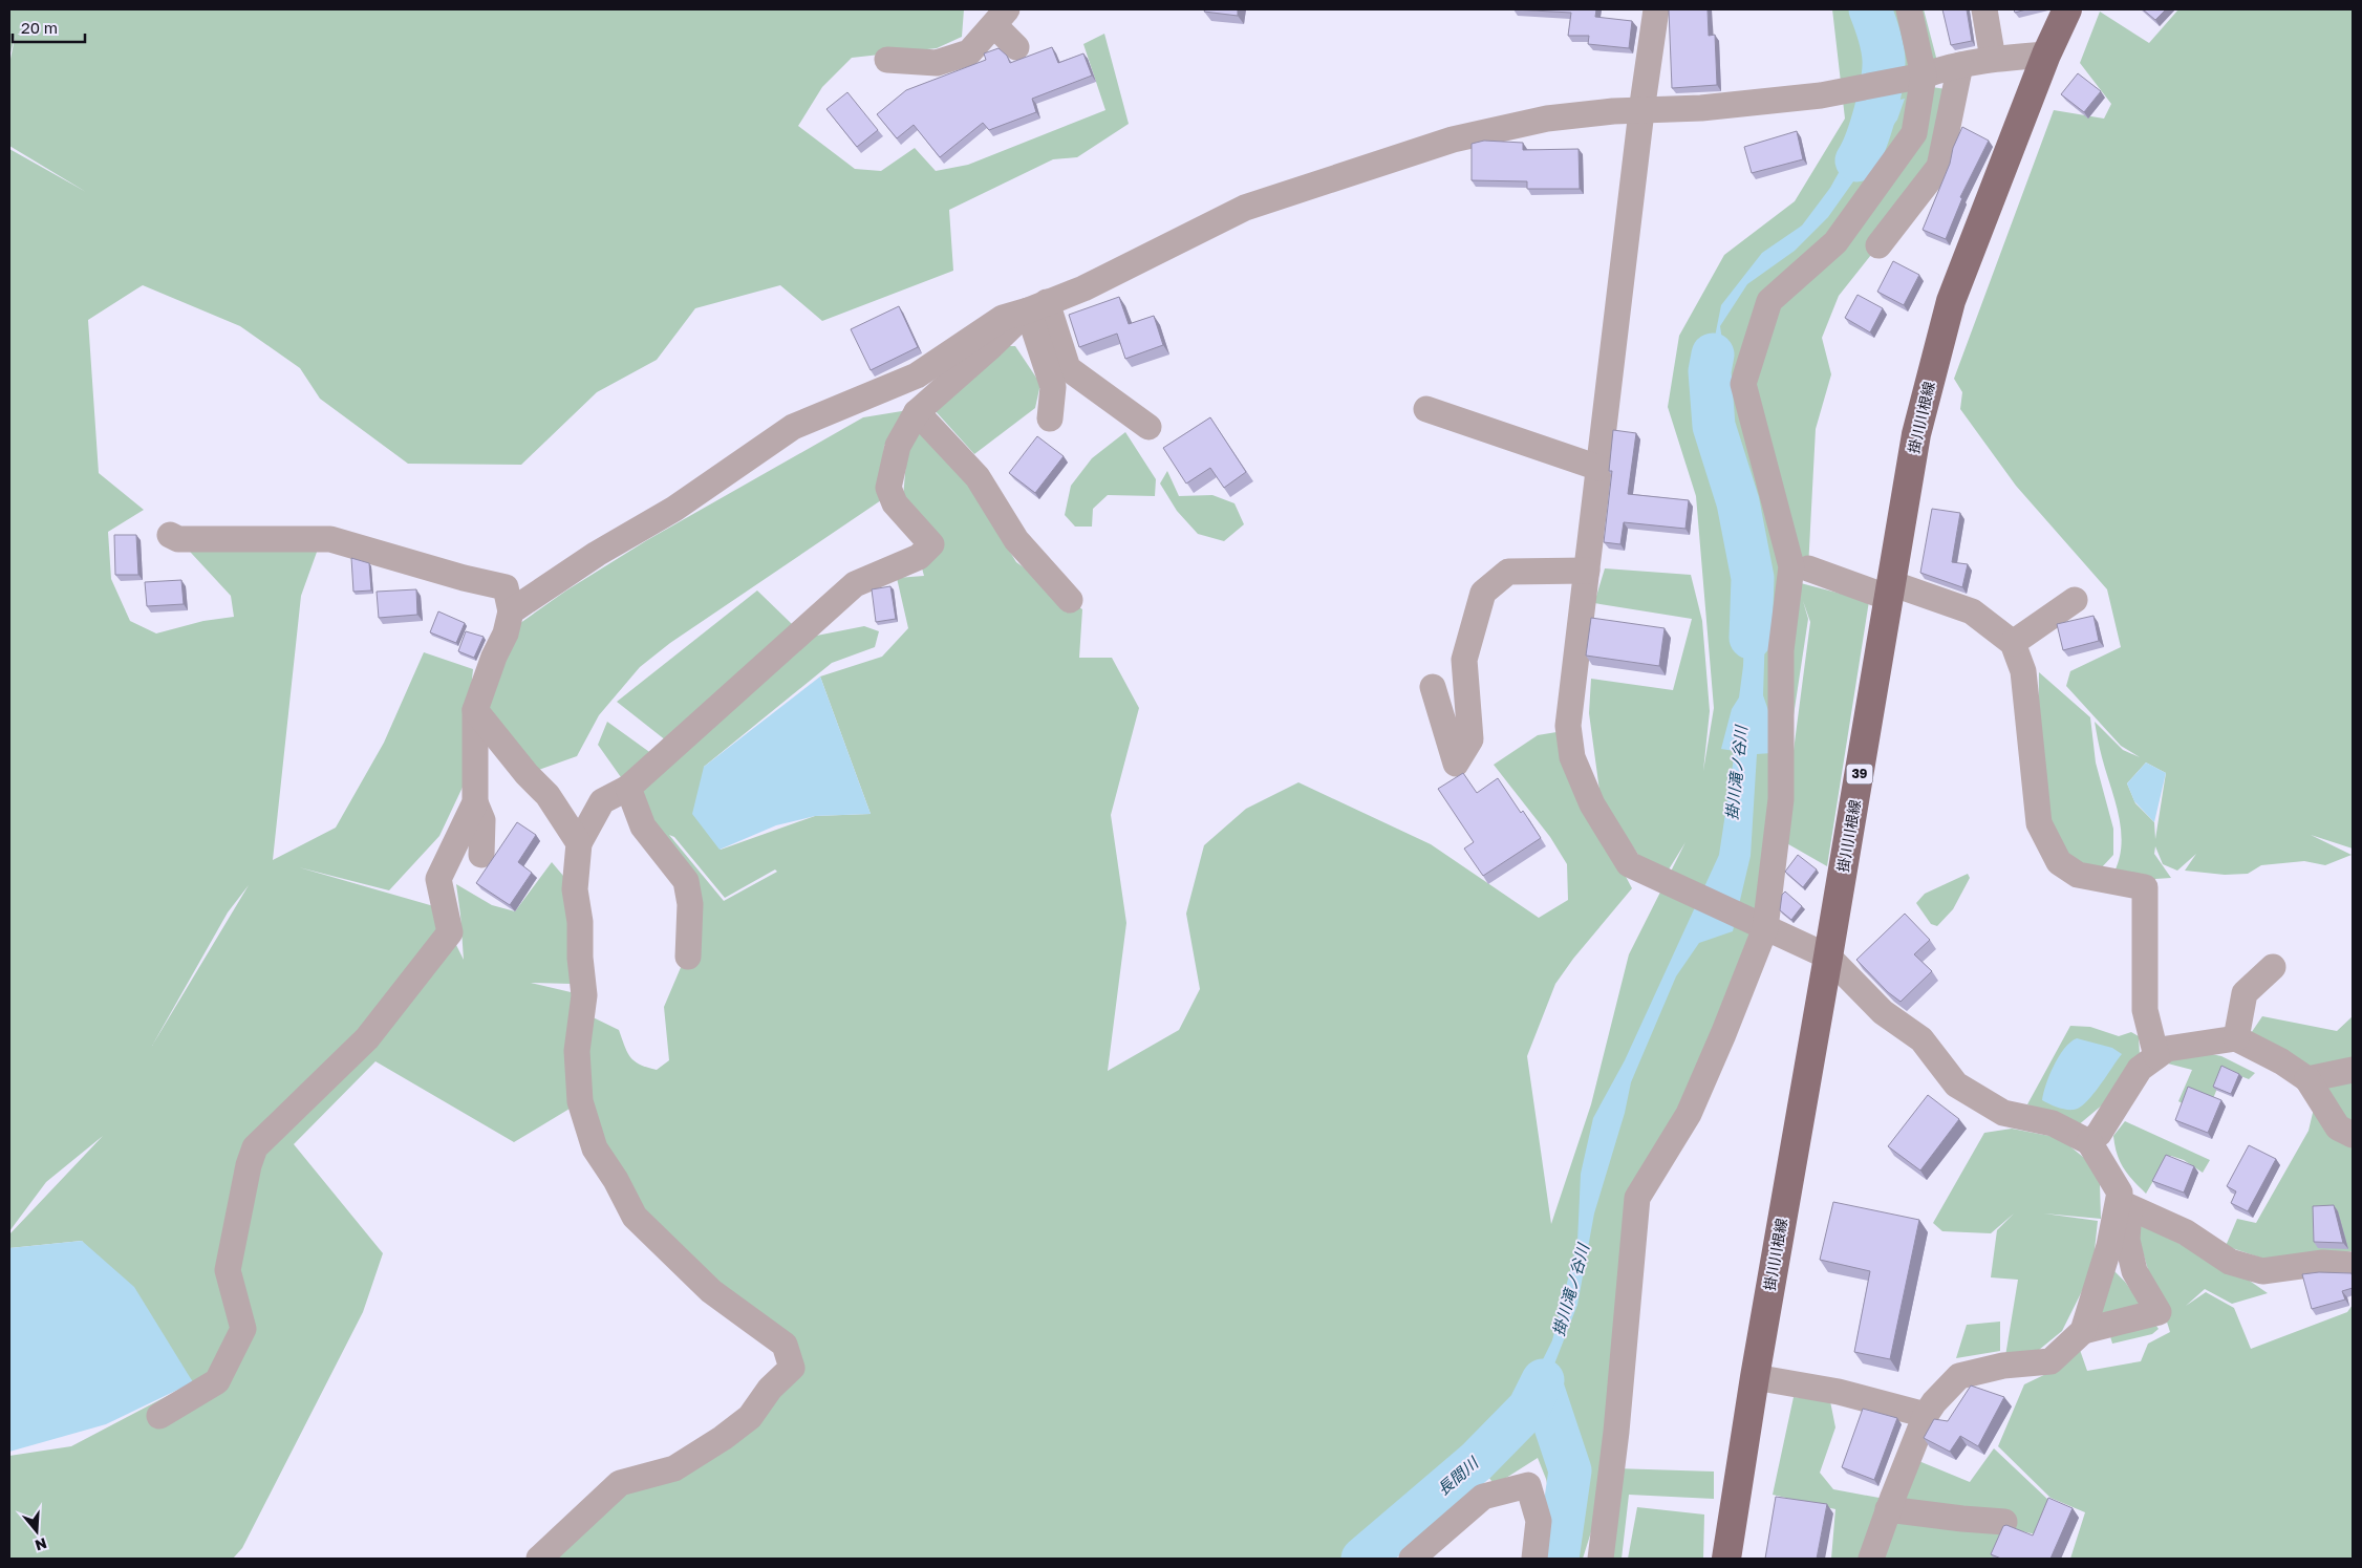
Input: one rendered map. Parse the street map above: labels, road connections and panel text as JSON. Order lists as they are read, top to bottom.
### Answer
{
  "streets": {
    "main road": ["掛川川根線", "39"]
  },
  "water": ["掛川滝ノ谷川", "長間川"],
  "scale_bar": "20 m",
  "north": "bottom"
}
